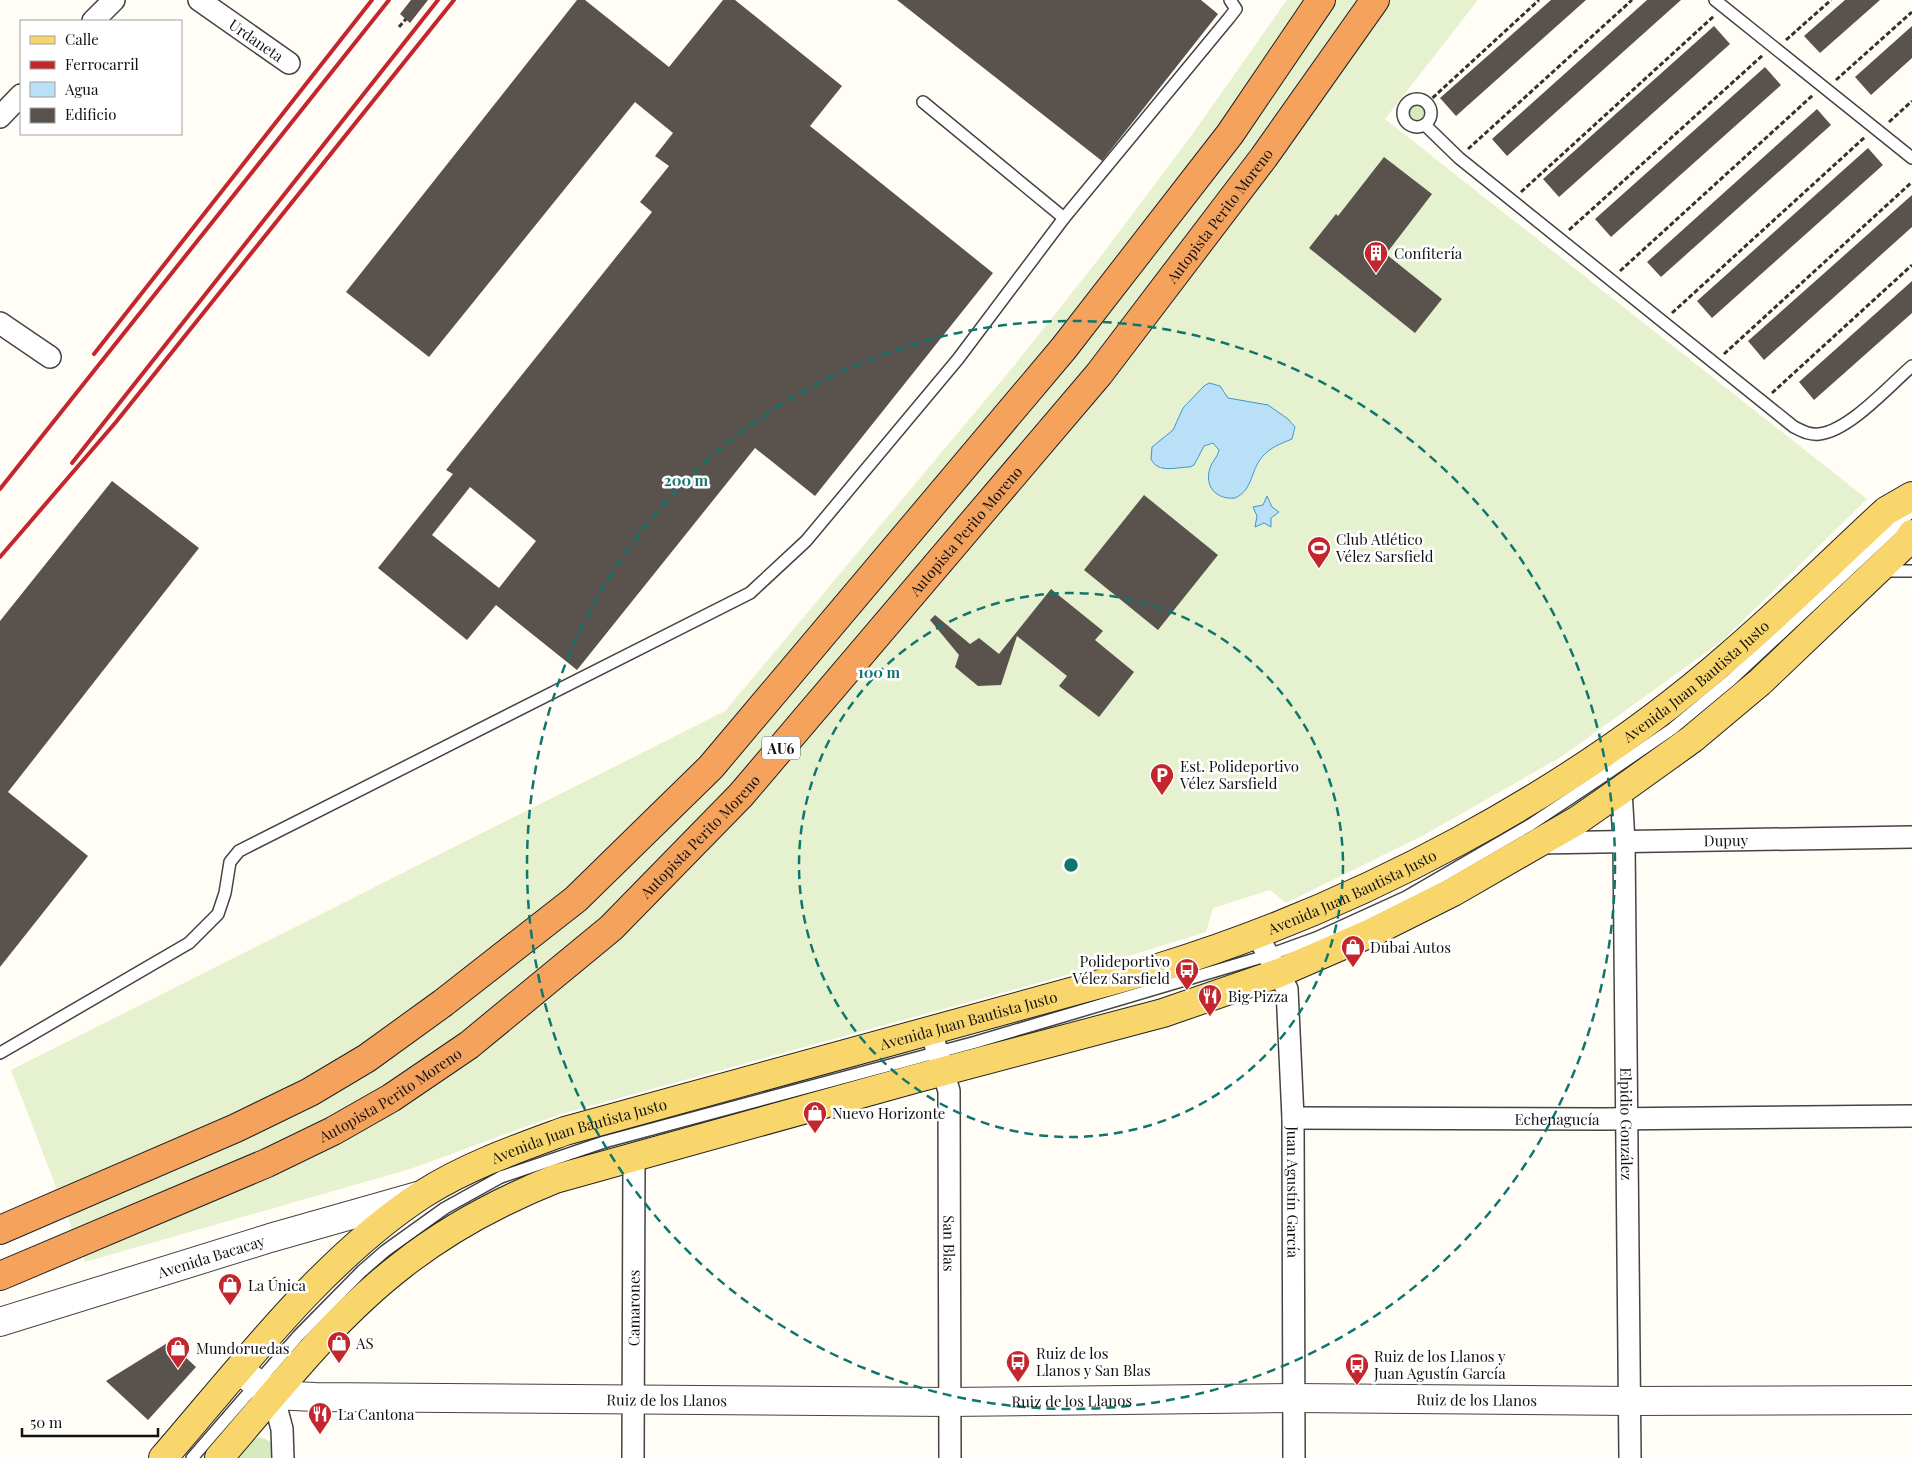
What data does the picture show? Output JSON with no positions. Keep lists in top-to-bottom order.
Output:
{
  "streets": {
    "highway": ["Autopista Perito Moreno", "AU6"],
    "main road": ["Avenida Juan Bautista Justo"],
    "street": [
      "Urdaneta",
      "Dupuy",
      "Echenagucía",
      "Elpidio González",
      "Juan Agustín García",
      "San Blas",
      "Avenida Bacacay",
      "Camarones",
      "Ruiz de los Llanos"
    ]
  },
  "crossings": [
    ["Avenida Juan Bautista Justo", "Dupuy"],
    ["Avenida Juan Bautista Justo", "Elpidio González"],
    ["Avenida Juan Bautista Justo", "Juan Agustín García"],
    ["Avenida Juan Bautista Justo", "San Blas"],
    ["Avenida Juan Bautista Justo", "Avenida Bacacay"],
    ["Avenida Juan Bautista Justo", "Camarones"],
    ["Avenida Juan Bautista Justo", "Ruiz de los Llanos"],
    ["Dupuy", "Elpidio González"],
    ["Echenagucía", "Elpidio González"],
    ["Echenagucía", "Juan Agustín García"],
    ["Elpidio González", "Ruiz de los Llanos"],
    ["Juan Agustín García", "Ruiz de los Llanos"],
    ["San Blas", "Ruiz de los Llanos"],
    ["Camarones", "Ruiz de los Llanos"]
  ],
  "places": {
    "building": ["Confitería"],
    "sports": ["Club Atlético Vélez Sarsfield"],
    "parking": ["Est. Polideportivo Vélez Sarsfield"],
    "shop": [
      "Dubai Autos",
      "Nuevo Horizonte",
      "La Única",
      "AS",
      "Mundoruedas"
    ],
    "bus stop": ["Polideportivo Vélez Sarsfield", "Ruiz de los Llanos y San Blas", "Ruiz de los Llanos y Juan Agustín García"],
    "restaurant": ["Big Pizza", "La Cantona"]
  },
  "legend": [
    "Calle",
    "Ferrocarril",
    "Agua",
    "Edificio"
  ],
  "scale_bar": "50 m",
  "rings": ["200 m", "100 m"]
}
